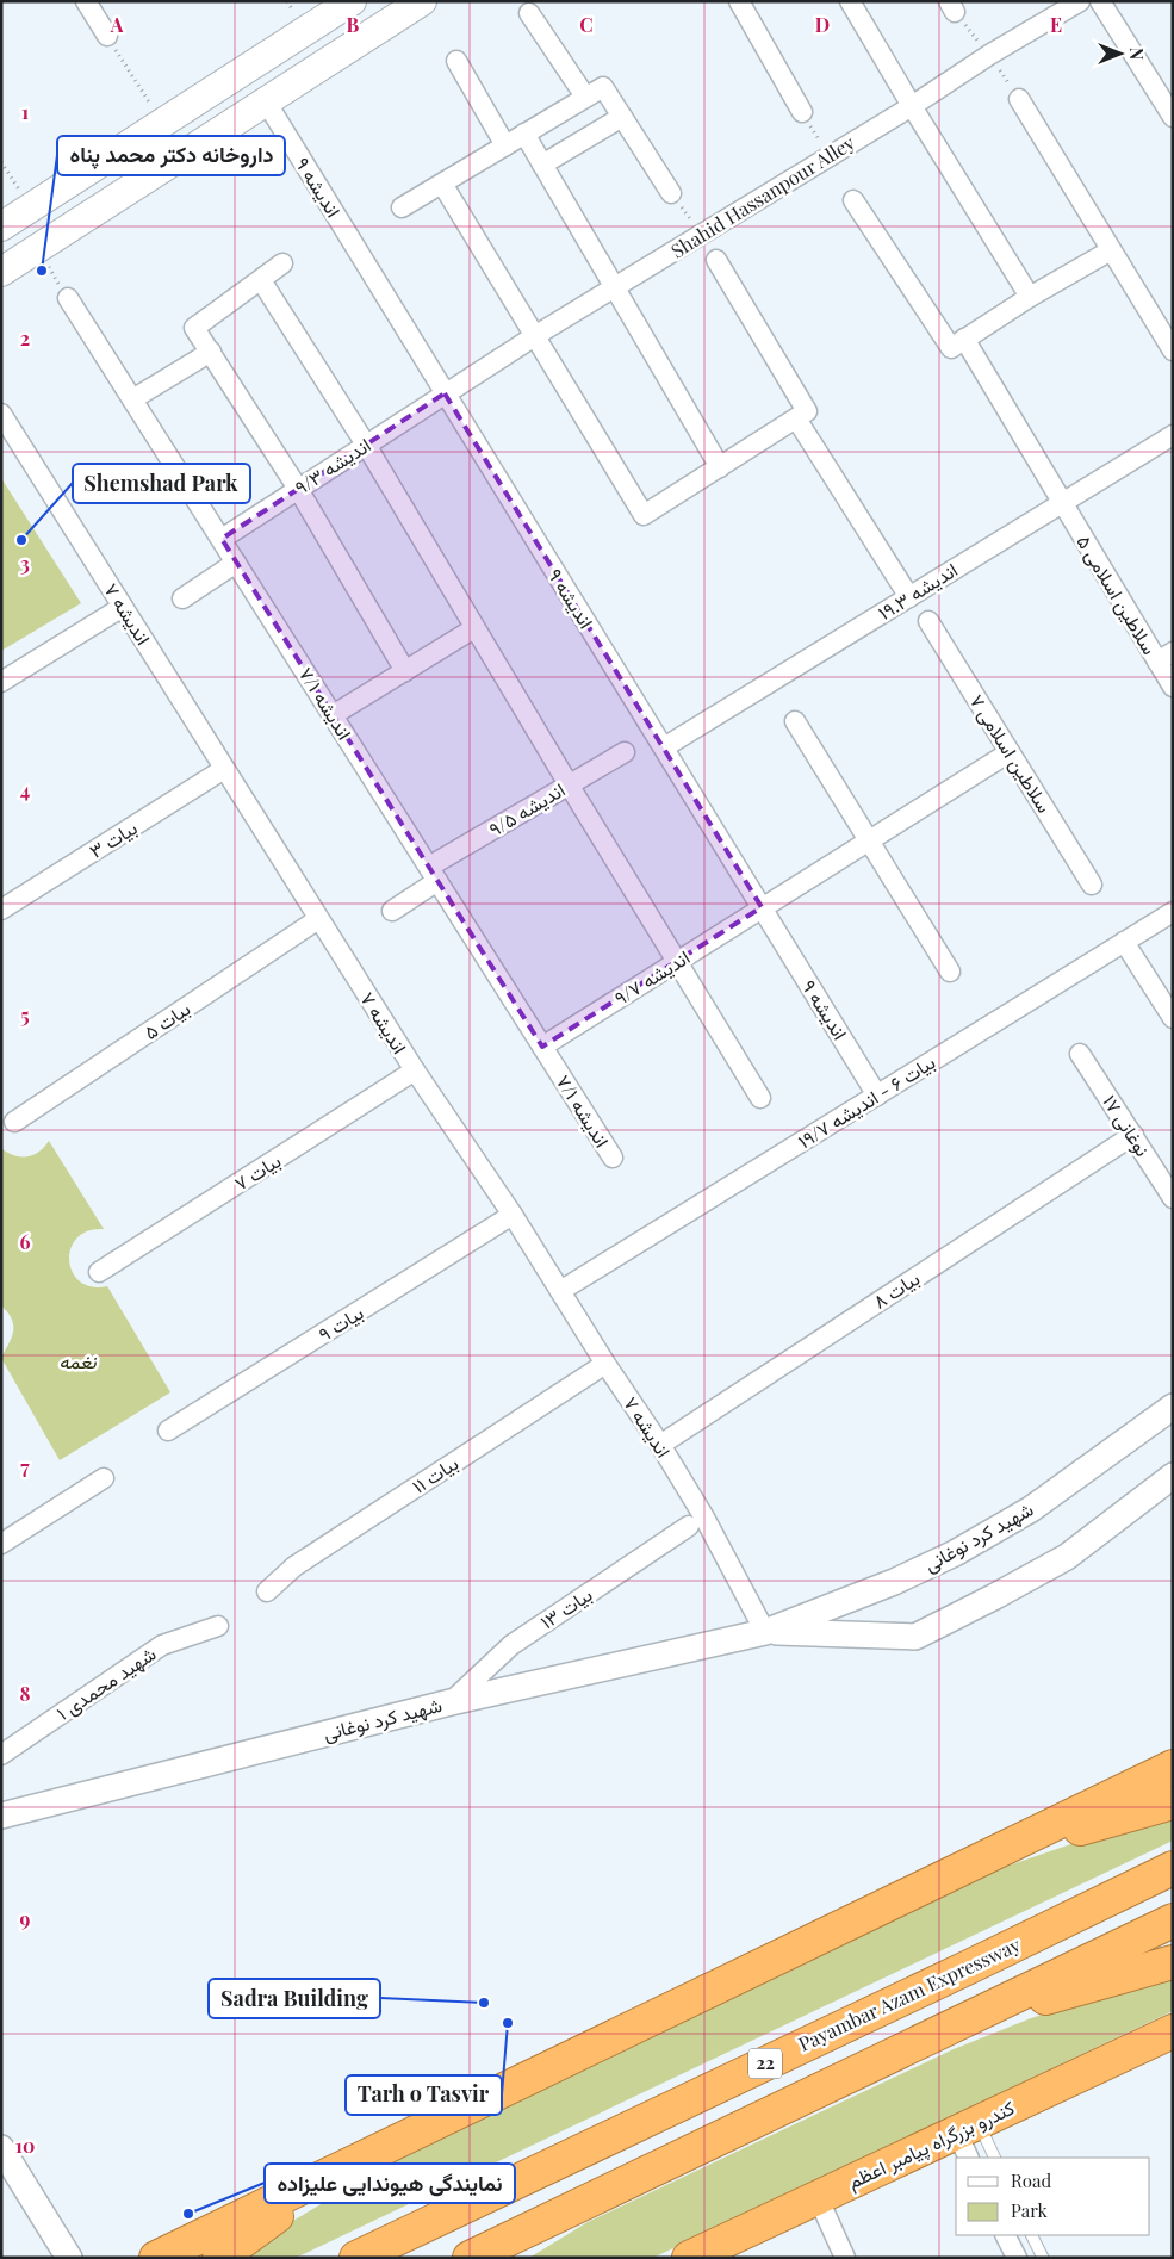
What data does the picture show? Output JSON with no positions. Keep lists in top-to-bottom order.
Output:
{
  "streets": {
    "highway": ["Payambar Azam Expressway", "22", "کندرو بزرگراه پیامبر اعظم"],
    "street": [
      "اندیشه ۹",
      "Shahid Hassanpour Alley",
      "اندیشه ۹/۳",
      "اندیشه ۱۹.۳",
      "سلاطین اسلامی ۵",
      "اندیشه ۷",
      "اندیشه ۷/۱",
      "سلاطین اسلامی ۷",
      "اندیشه ۹/۵",
      "بیات ۳",
      "اندیشه ۹/۷",
      "بیات ۵",
      "بیات ۶ - اندیشه ۱۹/۷",
      "نوغانی ۱۷",
      "بیات ۷",
      "بیات ۸",
      "بیات ۹",
      "بیات ۱۱",
      "شهید کرد نوغانی",
      "بیات ۱۳",
      "شهید محمدی ۱"
    ]
  },
  "crossings": [
    ["اندیشه ۹", "Shahid Hassanpour Alley"],
    ["اندیشه ۹", "اندیشه ۹/۳"],
    ["اندیشه ۹", "اندیشه ۱۹.۳"],
    ["اندیشه ۹", "اندیشه ۹/۷"],
    ["اندیشه ۹", "بیات ۶ - اندیشه ۱۹/۷"],
    ["Shahid Hassanpour Alley", "اندیشه ۹/۳"],
    ["اندیشه ۹/۳", "اندیشه ۷/۱"],
    ["اندیشه ۱۹.۳", "سلاطین اسلامی ۵"],
    ["اندیشه ۷", "بیات ۳"],
    ["اندیشه ۷", "بیات ۵"],
    ["اندیشه ۷", "بیات ۶ - اندیشه ۱۹/۷"],
    ["اندیشه ۷", "بیات ۷"],
    ["اندیشه ۷", "بیات ۸"],
    ["اندیشه ۷", "بیات ۹"],
    ["اندیشه ۷", "بیات ۱۱"],
    ["اندیشه ۷", "شهید کرد نوغانی"],
    ["اندیشه ۷/۱", "اندیشه ۹/۵"],
    ["اندیشه ۷/۱", "اندیشه ۹/۷"],
    ["سلاطین اسلامی ۷", "اندیشه ۹/۷"],
    ["نوغانی ۱۷", "بیات ۸"],
    ["شهید کرد نوغانی", "بیات ۱۳"]
  ],
  "parks": ["نغمه"],
  "places": [
    "داروخانه دکتر محمد پناه",
    "Shemshad Park",
    "Sadra Building",
    "Tarh o Tasvir",
    "نمایندگی هیوندایی علیزاده"
  ],
  "legend": ["Road", "Park"],
  "north": "right",
  "grid": {
    "columns": [
      "A",
      "B",
      "C",
      "D",
      "E"
    ],
    "rows": [
      "1",
      "2",
      "3",
      "4",
      "5",
      "6",
      "7",
      "8",
      "9",
      "10"
    ]
  }
}
